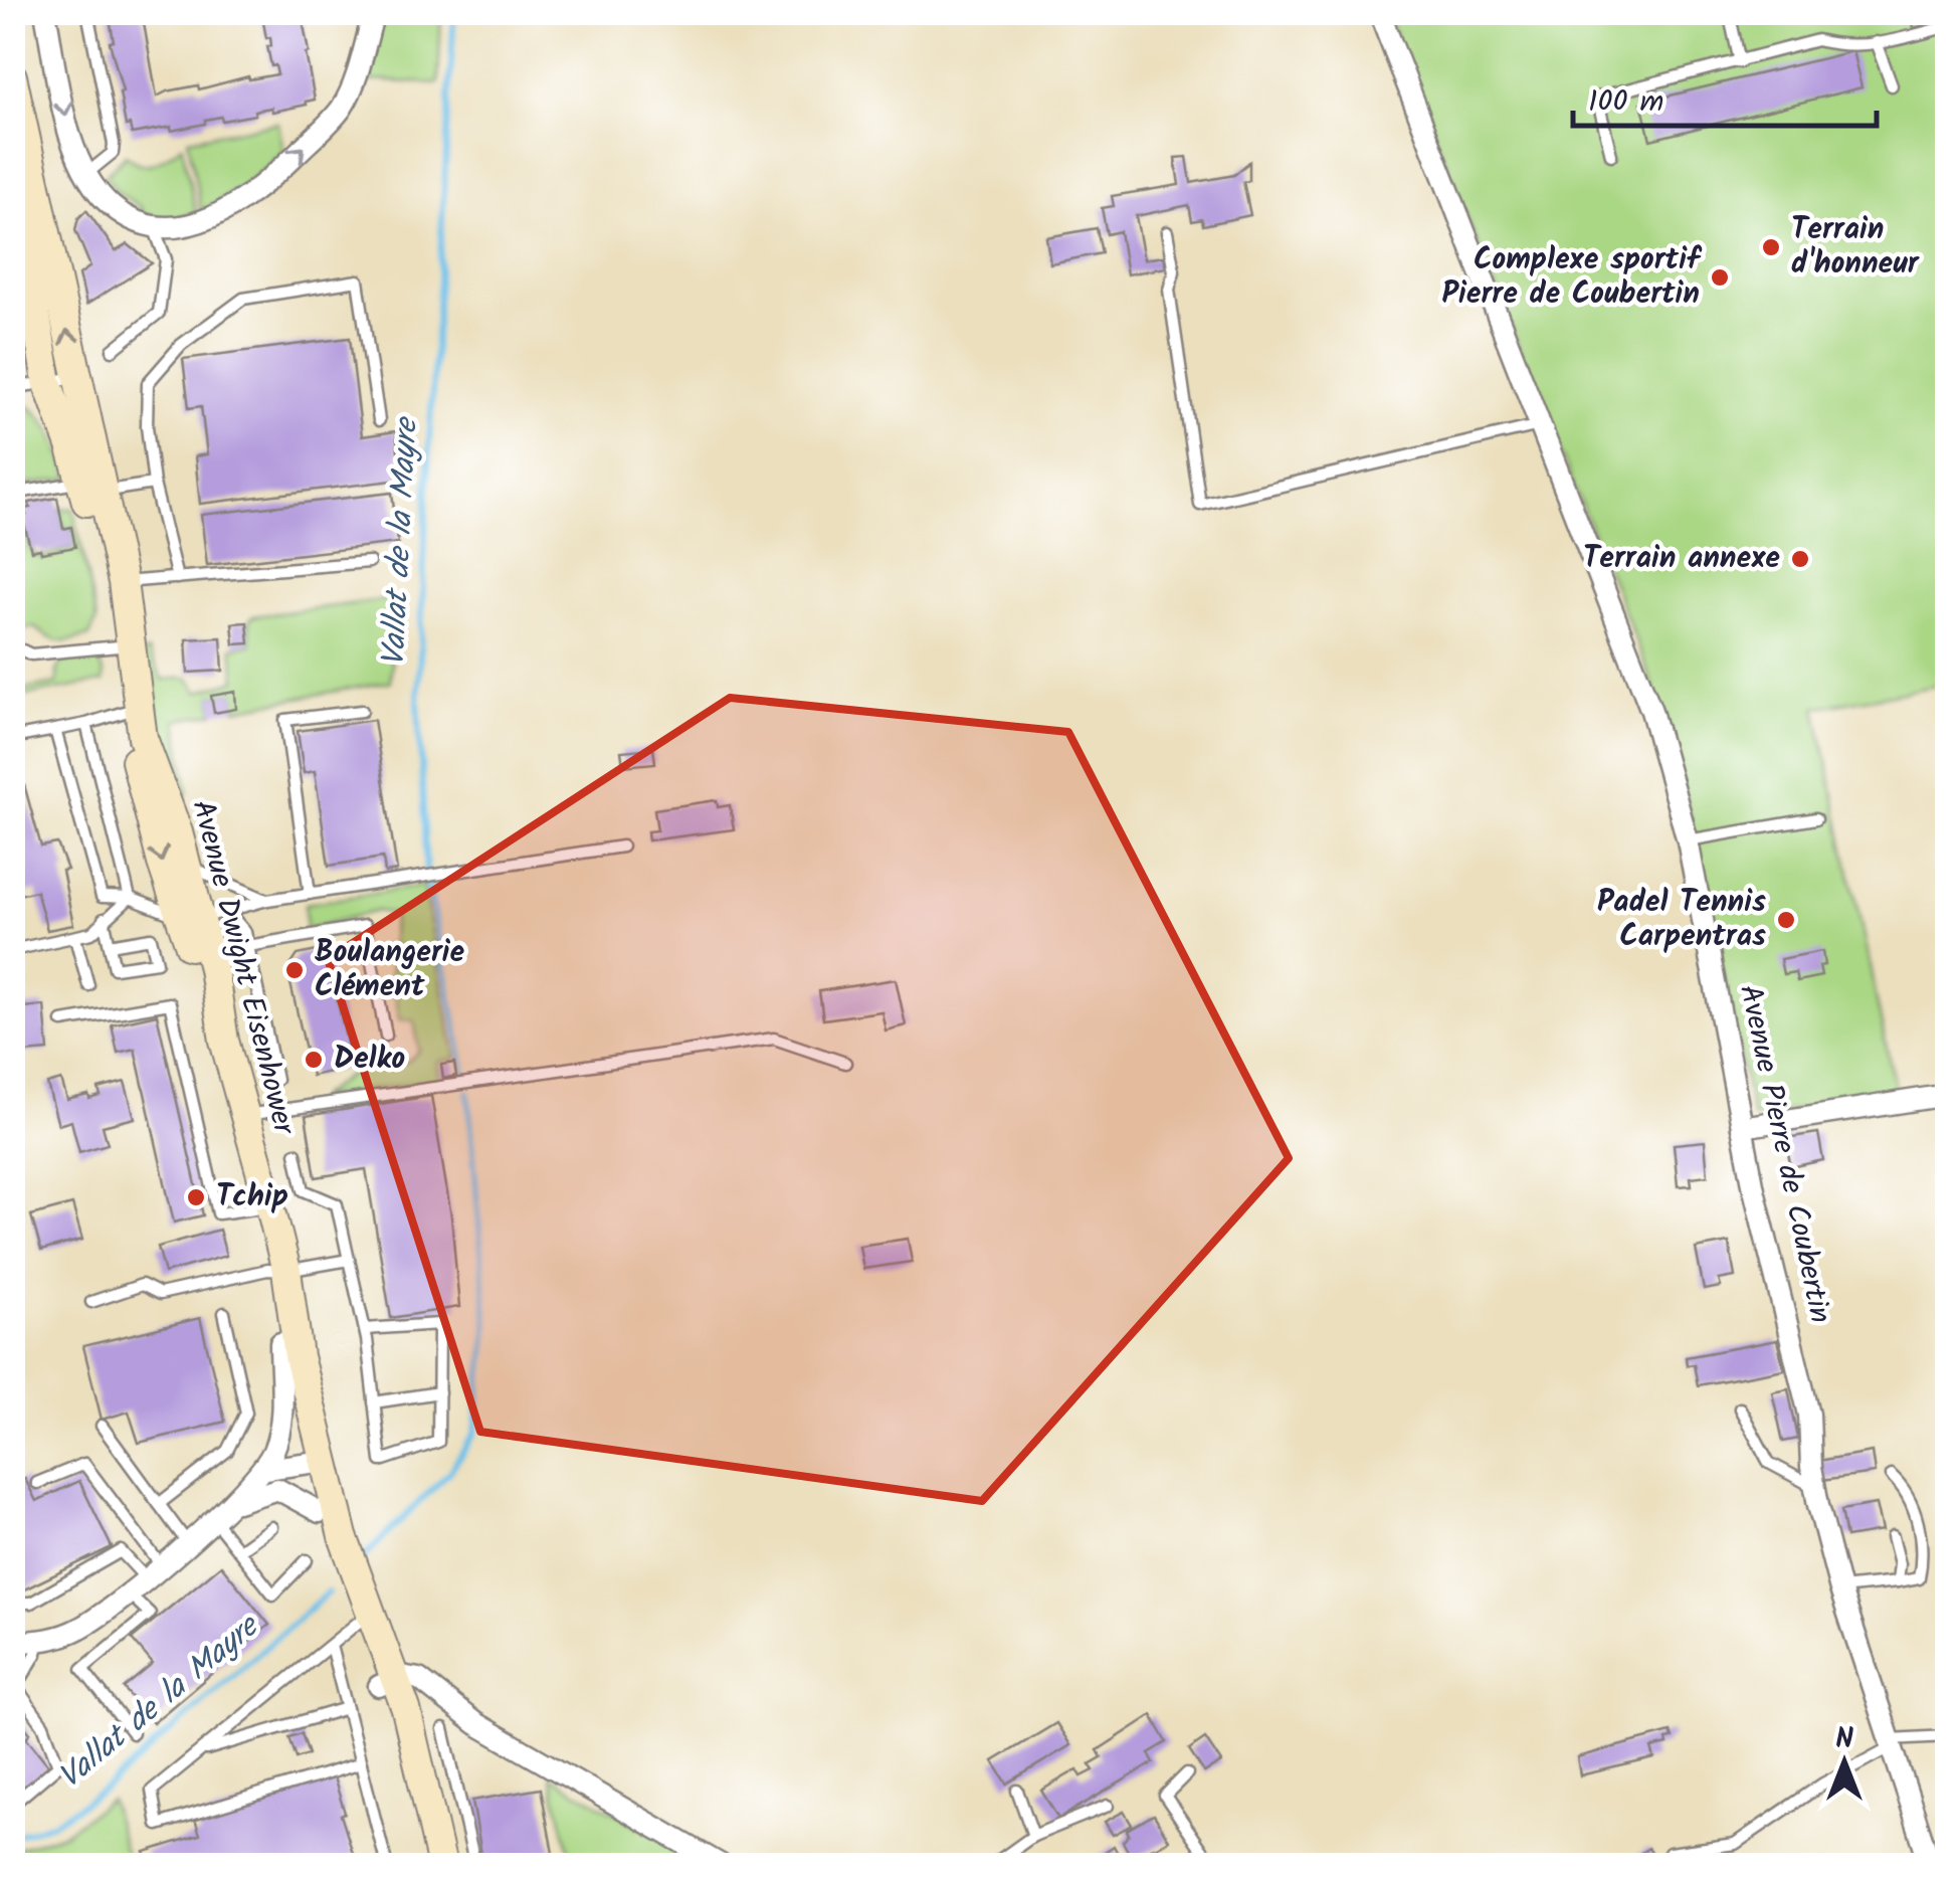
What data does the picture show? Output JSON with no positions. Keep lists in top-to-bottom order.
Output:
{
  "streets": {
    "main road": ["Avenue Dwight Eisenhower"],
    "street": ["Avenue Pierre de Coubertin"]
  },
  "water": ["Vallat de la Mayre"],
  "places": [
    "Terrain d'honneur",
    "Complexe sportif Pierre de Coubertin",
    "Terrain annexe",
    "Padel Tennis Carpentras",
    "Boulangerie Clément",
    "Delko",
    "Tchip"
  ],
  "scale_bar": "100 m",
  "north": "top"
}
